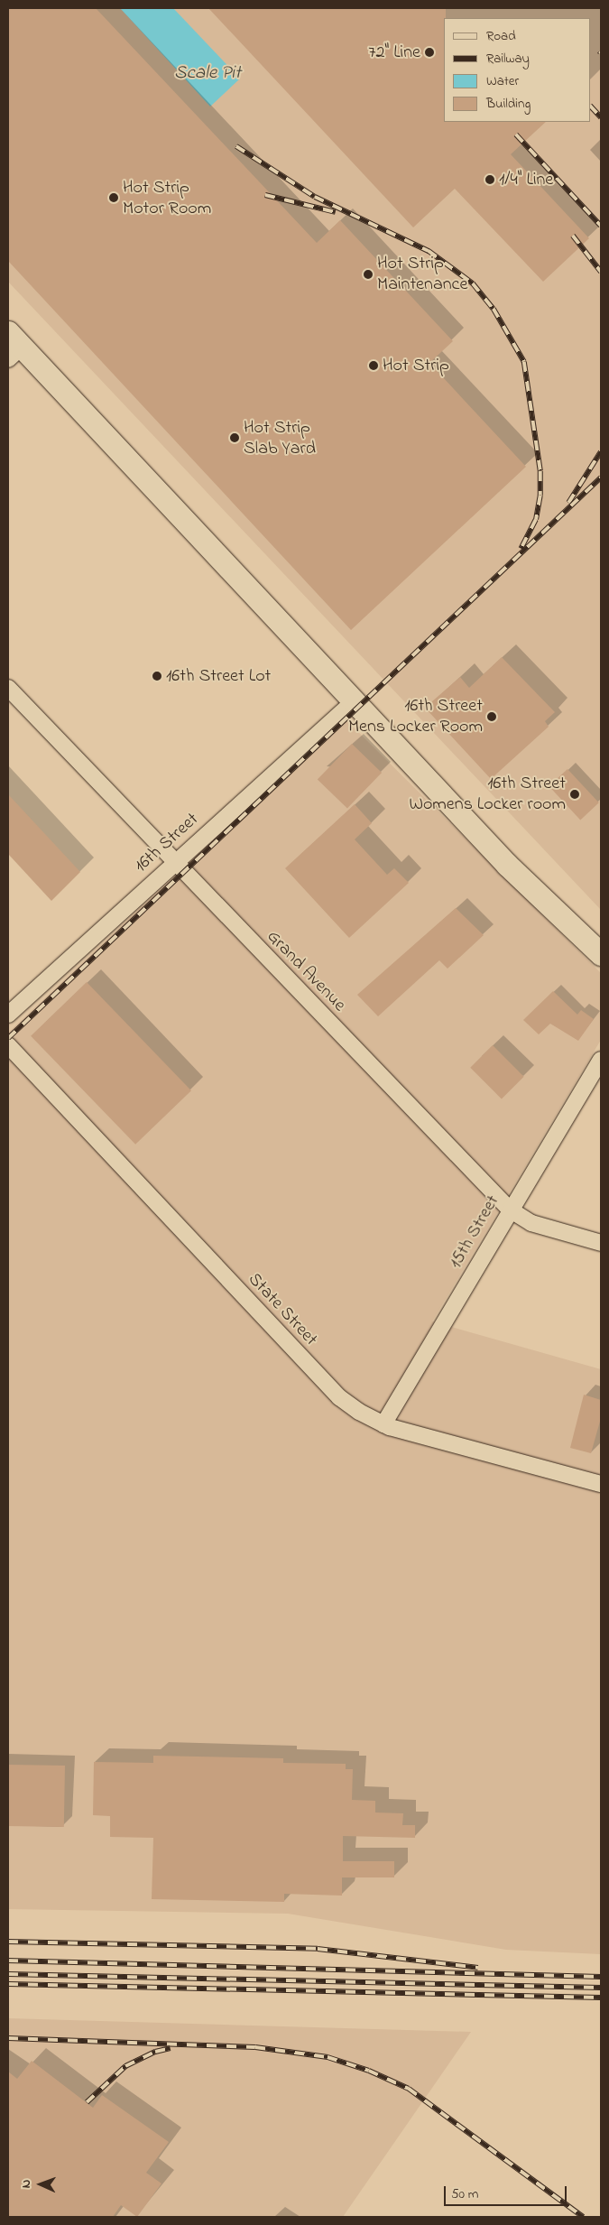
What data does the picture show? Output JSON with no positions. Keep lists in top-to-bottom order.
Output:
{
  "streets": {
    "street": [
      "16th Street",
      "Grand Avenue",
      "15th Street",
      "State Street"
    ]
  },
  "crossings": [
    ["16th Street", "Grand Avenue"],
    ["Grand Avenue", "15th Street"],
    ["15th Street", "State Street"]
  ],
  "water": ["Scale Pit"],
  "places": [
    "72\" Line",
    "1/4\" Line",
    "Hot Strip Motor Room",
    "Hot Strip Maintenance",
    "Hot Strip",
    "Hot Strip Slab Yard",
    "16th Street Lot",
    "16th Street Mens Locker Room",
    "16th Street Womens Locker room"
  ],
  "legend": [
    "Road",
    "Railway",
    "Water",
    "Building"
  ],
  "scale_bar": "50 m",
  "north": "left"
}
